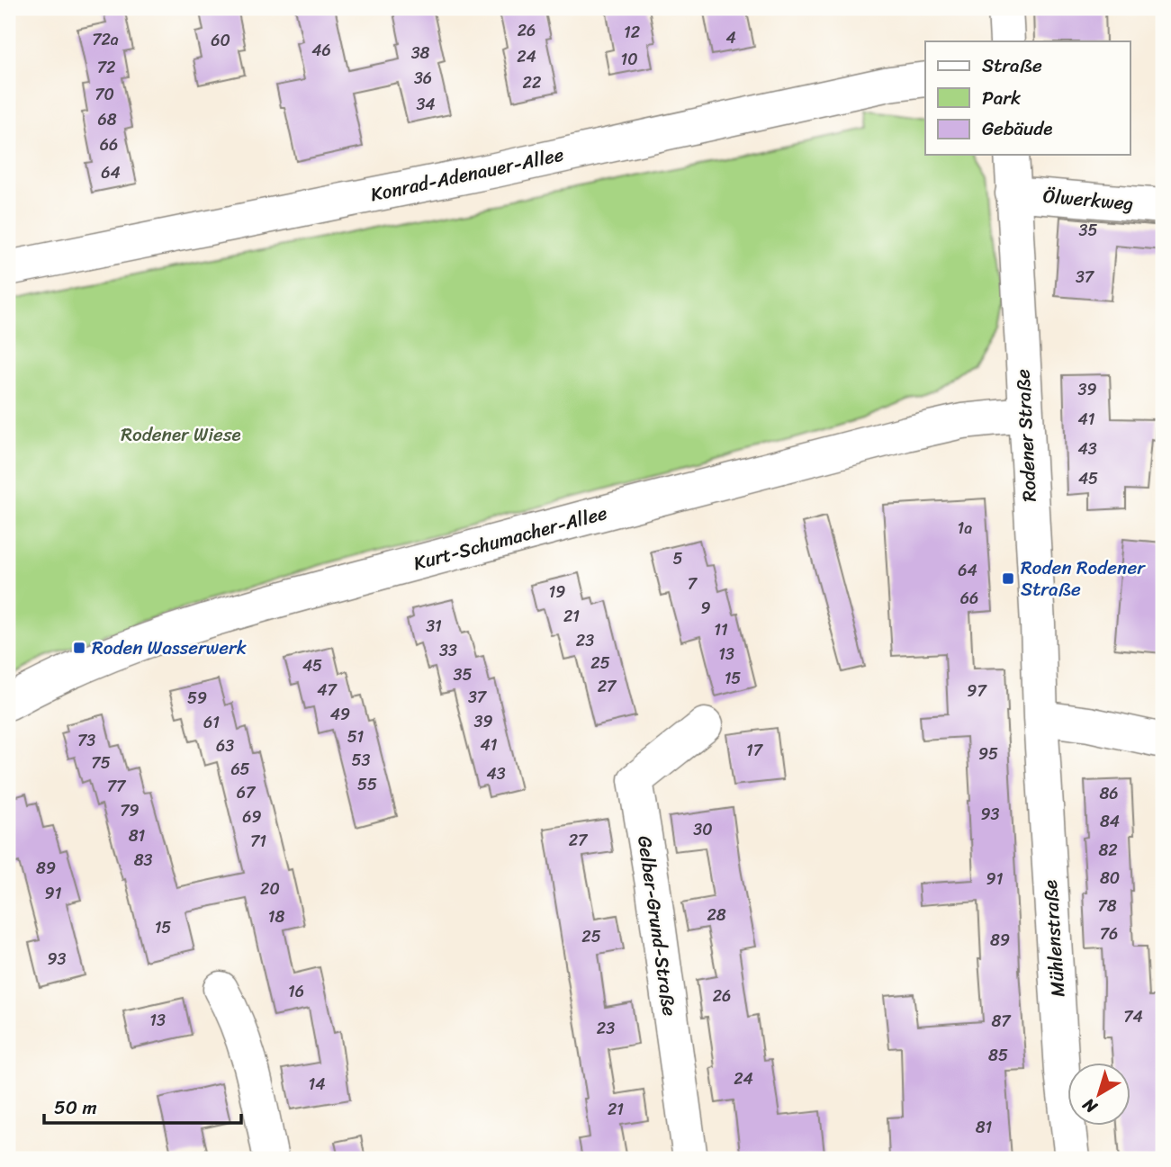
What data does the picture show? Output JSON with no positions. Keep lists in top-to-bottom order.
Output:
{
  "streets": {
    "street": [
      "Konrad-Adenauer-Allee",
      "Ölwerkweg",
      "Rodener Straße",
      "Kurt-Schumacher-Allee",
      "Gelber-Grund-Straße",
      "Mühlenstraße"
    ]
  },
  "crossings": [
    ["Ölwerkweg", "Rodener Straße"],
    ["Rodener Straße", "Kurt-Schumacher-Allee"],
    ["Rodener Straße", "Mühlenstraße"]
  ],
  "parks": ["Rodener Wiese"],
  "places": {
    "transit": ["Roden Rodener Straße", "Roden Wasserwerk"]
  },
  "house_numbers": [
    "26",
    "12",
    "4",
    "72a",
    "60",
    "46",
    "38",
    "24",
    "10",
    "72",
    "36",
    "22",
    "70",
    "34",
    "68",
    "66",
    "64",
    "35",
    "37",
    "39",
    "41",
    "43",
    "45",
    "1a",
    "5",
    "64",
    "7",
    "19",
    "66",
    "9",
    "21",
    "31",
    "11",
    "23",
    "33",
    "13",
    "25",
    "45",
    "35",
    "15",
    "27",
    "47",
    "97",
    "37",
    "59",
    "49",
    "39",
    "61",
    "51",
    "73",
    "41",
    "63",
    "17",
    "95",
    "53",
    "75",
    "65",
    "43",
    "55",
    "77",
    "67",
    "86",
    "79",
    "93",
    "69",
    "84",
    "30",
    "81",
    "27",
    "71",
    "82",
    "83",
    "89",
    "80",
    "91",
    "20",
    "91",
    "78",
    "28",
    "18",
    "15",
    "76",
    "25",
    "89",
    "93",
    "16",
    "26",
    "74",
    "13",
    "87",
    "23",
    "85",
    "24",
    "14",
    "21",
    "81"
  ],
  "legend": ["Straße", "Park", "Gebäude"],
  "scale_bar": "50 m",
  "north": "bottom left"
}
